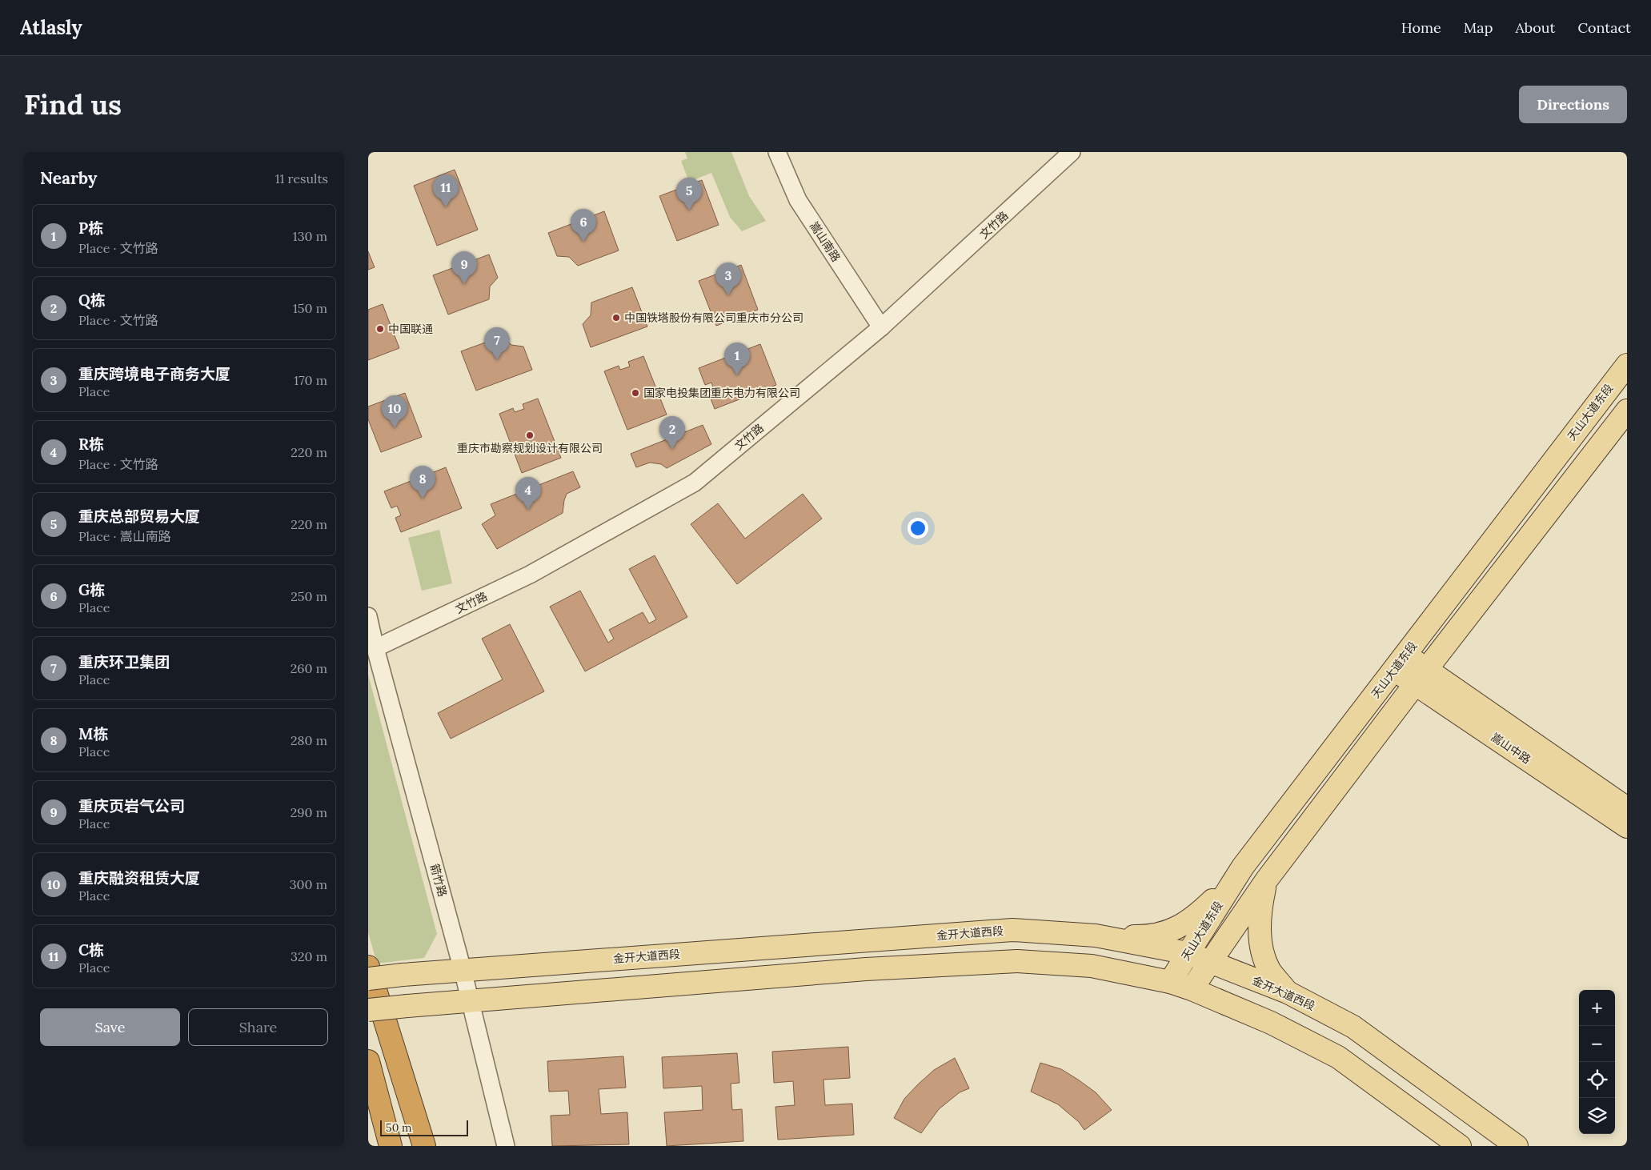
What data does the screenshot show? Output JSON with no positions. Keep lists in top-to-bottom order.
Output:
{
  "streets": {
    "main road": ["天山大道东段", "嵩山中路", "金开大道西段"],
    "street": ["文竹路", "嵩山南路", "箭竹路"]
  },
  "crossings": [
    ["文竹路", "嵩山南路"],
    ["文竹路", "箭竹路"],
    ["天山大道东段", "嵩山中路"],
    ["天山大道东段", "金开大道西段"],
    ["箭竹路", "金开大道西段"]
  ],
  "places": [
    "中国铁塔股份有限公司重庆市分公司",
    "中国联通",
    "国家电投集团重庆电力有限公司",
    "重庆市勘察规划设计有限公司"
  ],
  "scale_bar": "50 m",
  "page": {
    "header": "Atlasly",
    "nav": [
      "Home",
      "Map",
      "About",
      "Contact"
    ],
    "buttons": [
      "Directions",
      ["Save", "Share"]
    ],
    "title": "Find us",
    "heading": ["Nearby", "11 results"],
    "pins": [
      "11",
      "5",
      "6",
      "9",
      "3",
      "7",
      "1",
      "10",
      "2",
      "8",
      "4"
    ],
    "list": [
      {
        "mark": "1",
        "name": "P栋",
        "note": "Place · 文竹路",
        "value": "130 m"
      },
      {
        "mark": "2",
        "name": "Q栋",
        "note": "Place · 文竹路",
        "value": "150 m"
      },
      {
        "mark": "3",
        "name": "重庆跨境电子商务大厦",
        "note": "Place",
        "value": "170 m"
      },
      {
        "mark": "4",
        "name": "R栋",
        "note": "Place · 文竹路",
        "value": "220 m"
      },
      {
        "mark": "5",
        "name": "重庆总部贸易大厦",
        "note": "Place · 嵩山南路",
        "value": "220 m"
      },
      {
        "mark": "6",
        "name": "G栋",
        "note": "Place",
        "value": "250 m"
      },
      {
        "mark": "7",
        "name": "重庆环卫集团",
        "note": "Place",
        "value": "260 m"
      },
      {
        "mark": "8",
        "name": "M栋",
        "note": "Place",
        "value": "280 m"
      },
      {
        "mark": "9",
        "name": "重庆页岩气公司",
        "note": "Place",
        "value": "290 m"
      },
      {
        "mark": "10",
        "name": "重庆融资租赁大厦",
        "note": "Place",
        "value": "300 m"
      },
      {
        "mark": "11",
        "name": "C栋",
        "note": "Place",
        "value": "320 m"
      }
    ],
    "map_buttons": ["+", "−"],
    "scale": "50 m"
  }
}
